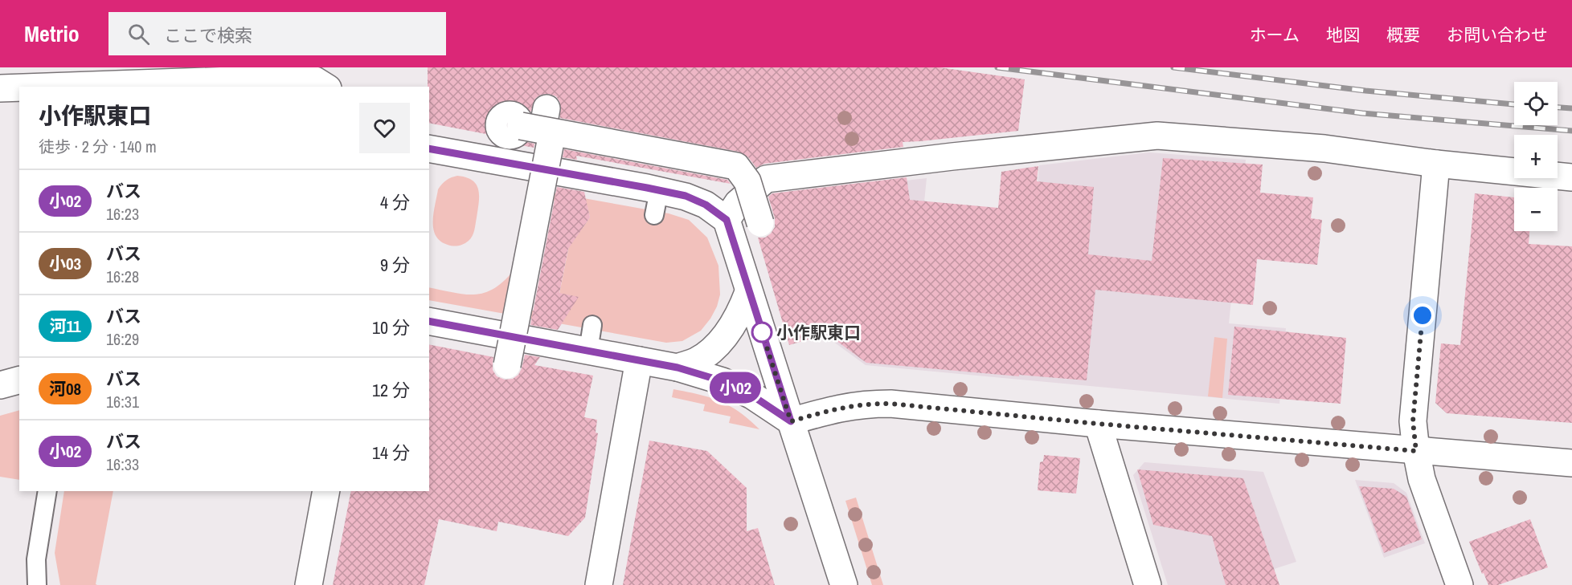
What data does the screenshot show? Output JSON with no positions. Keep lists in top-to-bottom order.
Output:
{
  "places": ["小作駅東口"],
  "lines": ["bus line 小02"],
  "page": {
    "header": "Metrio",
    "search": "ここで検索",
    "nav": [
      "ホーム",
      "地図",
      "概要",
      "お問い合わせ"
    ],
    "on_map": "小02",
    "map_buttons": ["+", "−"],
    "heading": ["小作駅東口", "徒歩 · 2 分 · 140 m"],
    "list": [
      {
        "mark": "小02",
        "name": "バス",
        "note": "16:23",
        "value": "4 分"
      },
      {
        "mark": "小03",
        "name": "バス",
        "note": "16:28",
        "value": "9 分"
      },
      {
        "mark": "河11",
        "name": "バス",
        "note": "16:29",
        "value": "10 分"
      },
      {
        "mark": "河08",
        "name": "バス",
        "note": "16:31",
        "value": "12 分"
      },
      {
        "mark": "小02",
        "name": "バス",
        "note": "16:33",
        "value": "14 分"
      }
    ]
  }
}
